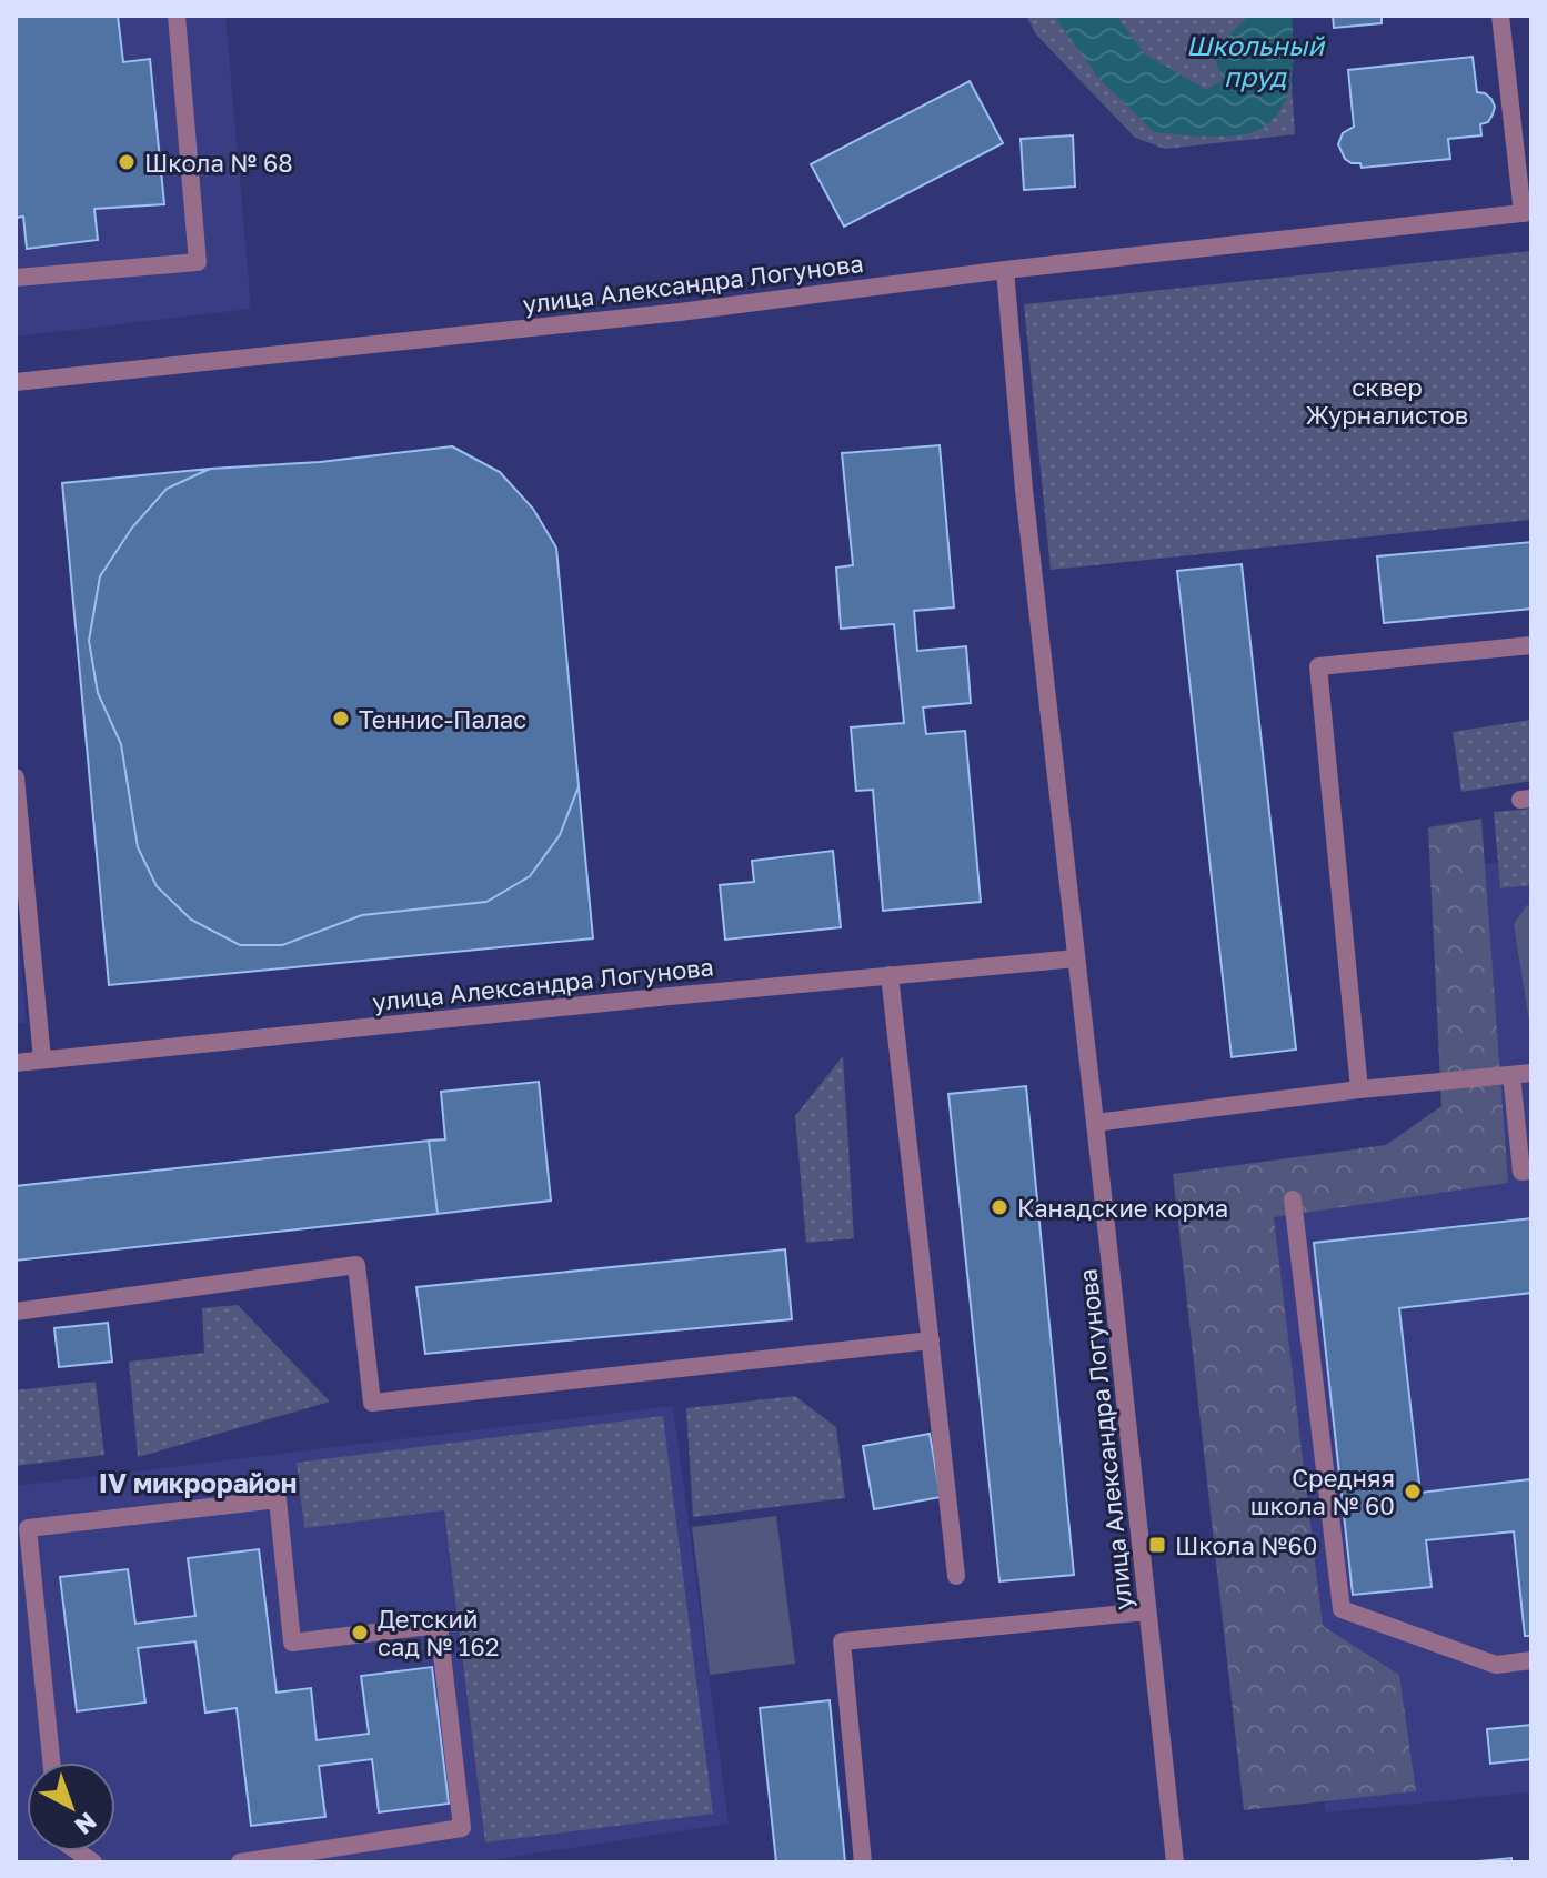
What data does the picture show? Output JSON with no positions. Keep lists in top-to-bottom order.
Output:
{
  "streets": {
    "street": ["улица Александра Логунова"]
  },
  "districts": ["IV микрорайон"],
  "water": ["Школьный пруд"],
  "parks": ["сквер Журналистов"],
  "places": {
    "other": [
      "Школа № 68",
      "Теннис-Палас",
      "Канадские корма",
      "Средняя школа № 60",
      "Детский сад № 162"
    ],
    "transit": ["Школа №60"]
  },
  "north": "bottom right"
}
